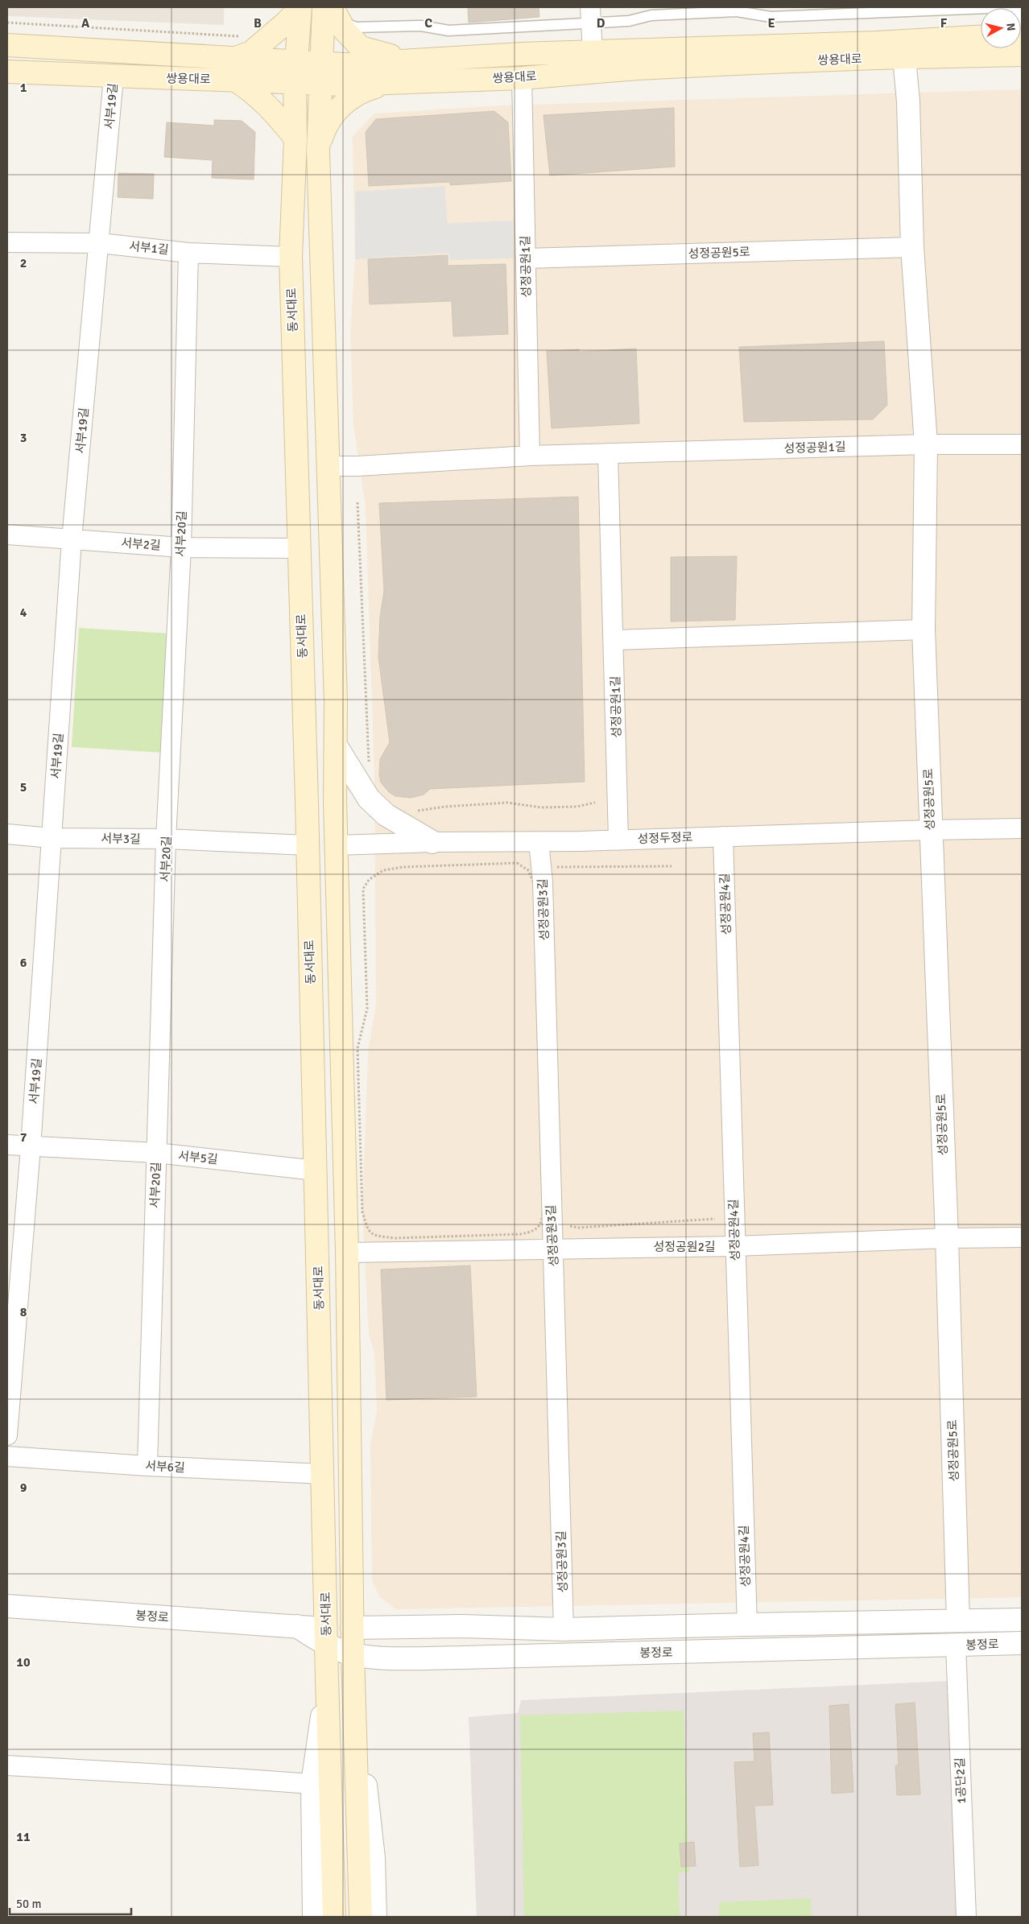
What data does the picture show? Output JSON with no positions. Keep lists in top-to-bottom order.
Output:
{
  "streets": {
    "main road": [
      "쌍용대로",
      "동서대로",
      "성정두정로",
      "봉정로"
    ],
    "street": [
      "서부19길",
      "서부1길",
      "성정공원5로",
      "성정공원1길",
      "서부20길",
      "서부2길",
      "서부3길",
      "성정공원4길",
      "성정공원3길",
      "서부5길",
      "성정공원2길",
      "서부6길",
      "1공단2길"
    ]
  },
  "crossings": [
    ["쌍용대로", "서부19길"],
    ["쌍용대로", "성정공원5로"],
    ["쌍용대로", "성정공원1길"],
    ["쌍용대로", "동서대로"],
    ["서부19길", "서부1길"],
    ["서부19길", "서부2길"],
    ["서부19길", "서부3길"],
    ["서부19길", "서부5길"],
    ["서부1길", "동서대로"],
    ["서부1길", "서부20길"],
    ["성정공원5로", "성정공원1길"],
    ["성정공원5로", "성정두정로"],
    ["성정공원5로", "성정공원2길"],
    ["성정공원5로", "봉정로"],
    ["성정공원1길", "성정두정로"],
    ["동서대로", "서부2길"],
    ["동서대로", "성정두정로"],
    ["동서대로", "서부3길"],
    ["동서대로", "서부5길"],
    ["동서대로", "서부6길"],
    ["동서대로", "봉정로"],
    ["서부20길", "서부2길"],
    ["서부20길", "서부3길"],
    ["서부20길", "서부5길"],
    ["서부20길", "서부6길"],
    ["성정두정로", "서부3길"],
    ["성정두정로", "성정공원4길"],
    ["성정두정로", "성정공원3길"],
    ["성정공원4길", "성정공원2길"],
    ["성정공원4길", "봉정로"],
    ["성정공원3길", "성정공원2길"],
    ["성정공원3길", "봉정로"],
    ["봉정로", "1공단2길"]
  ],
  "scale_bar": "50 m",
  "north": "right",
  "grid": {
    "columns": [
      "A",
      "B",
      "C",
      "D",
      "E",
      "F"
    ],
    "rows": [
      "1",
      "2",
      "3",
      "4",
      "5",
      "6",
      "7",
      "8",
      "9",
      "10",
      "11"
    ]
  }
}
